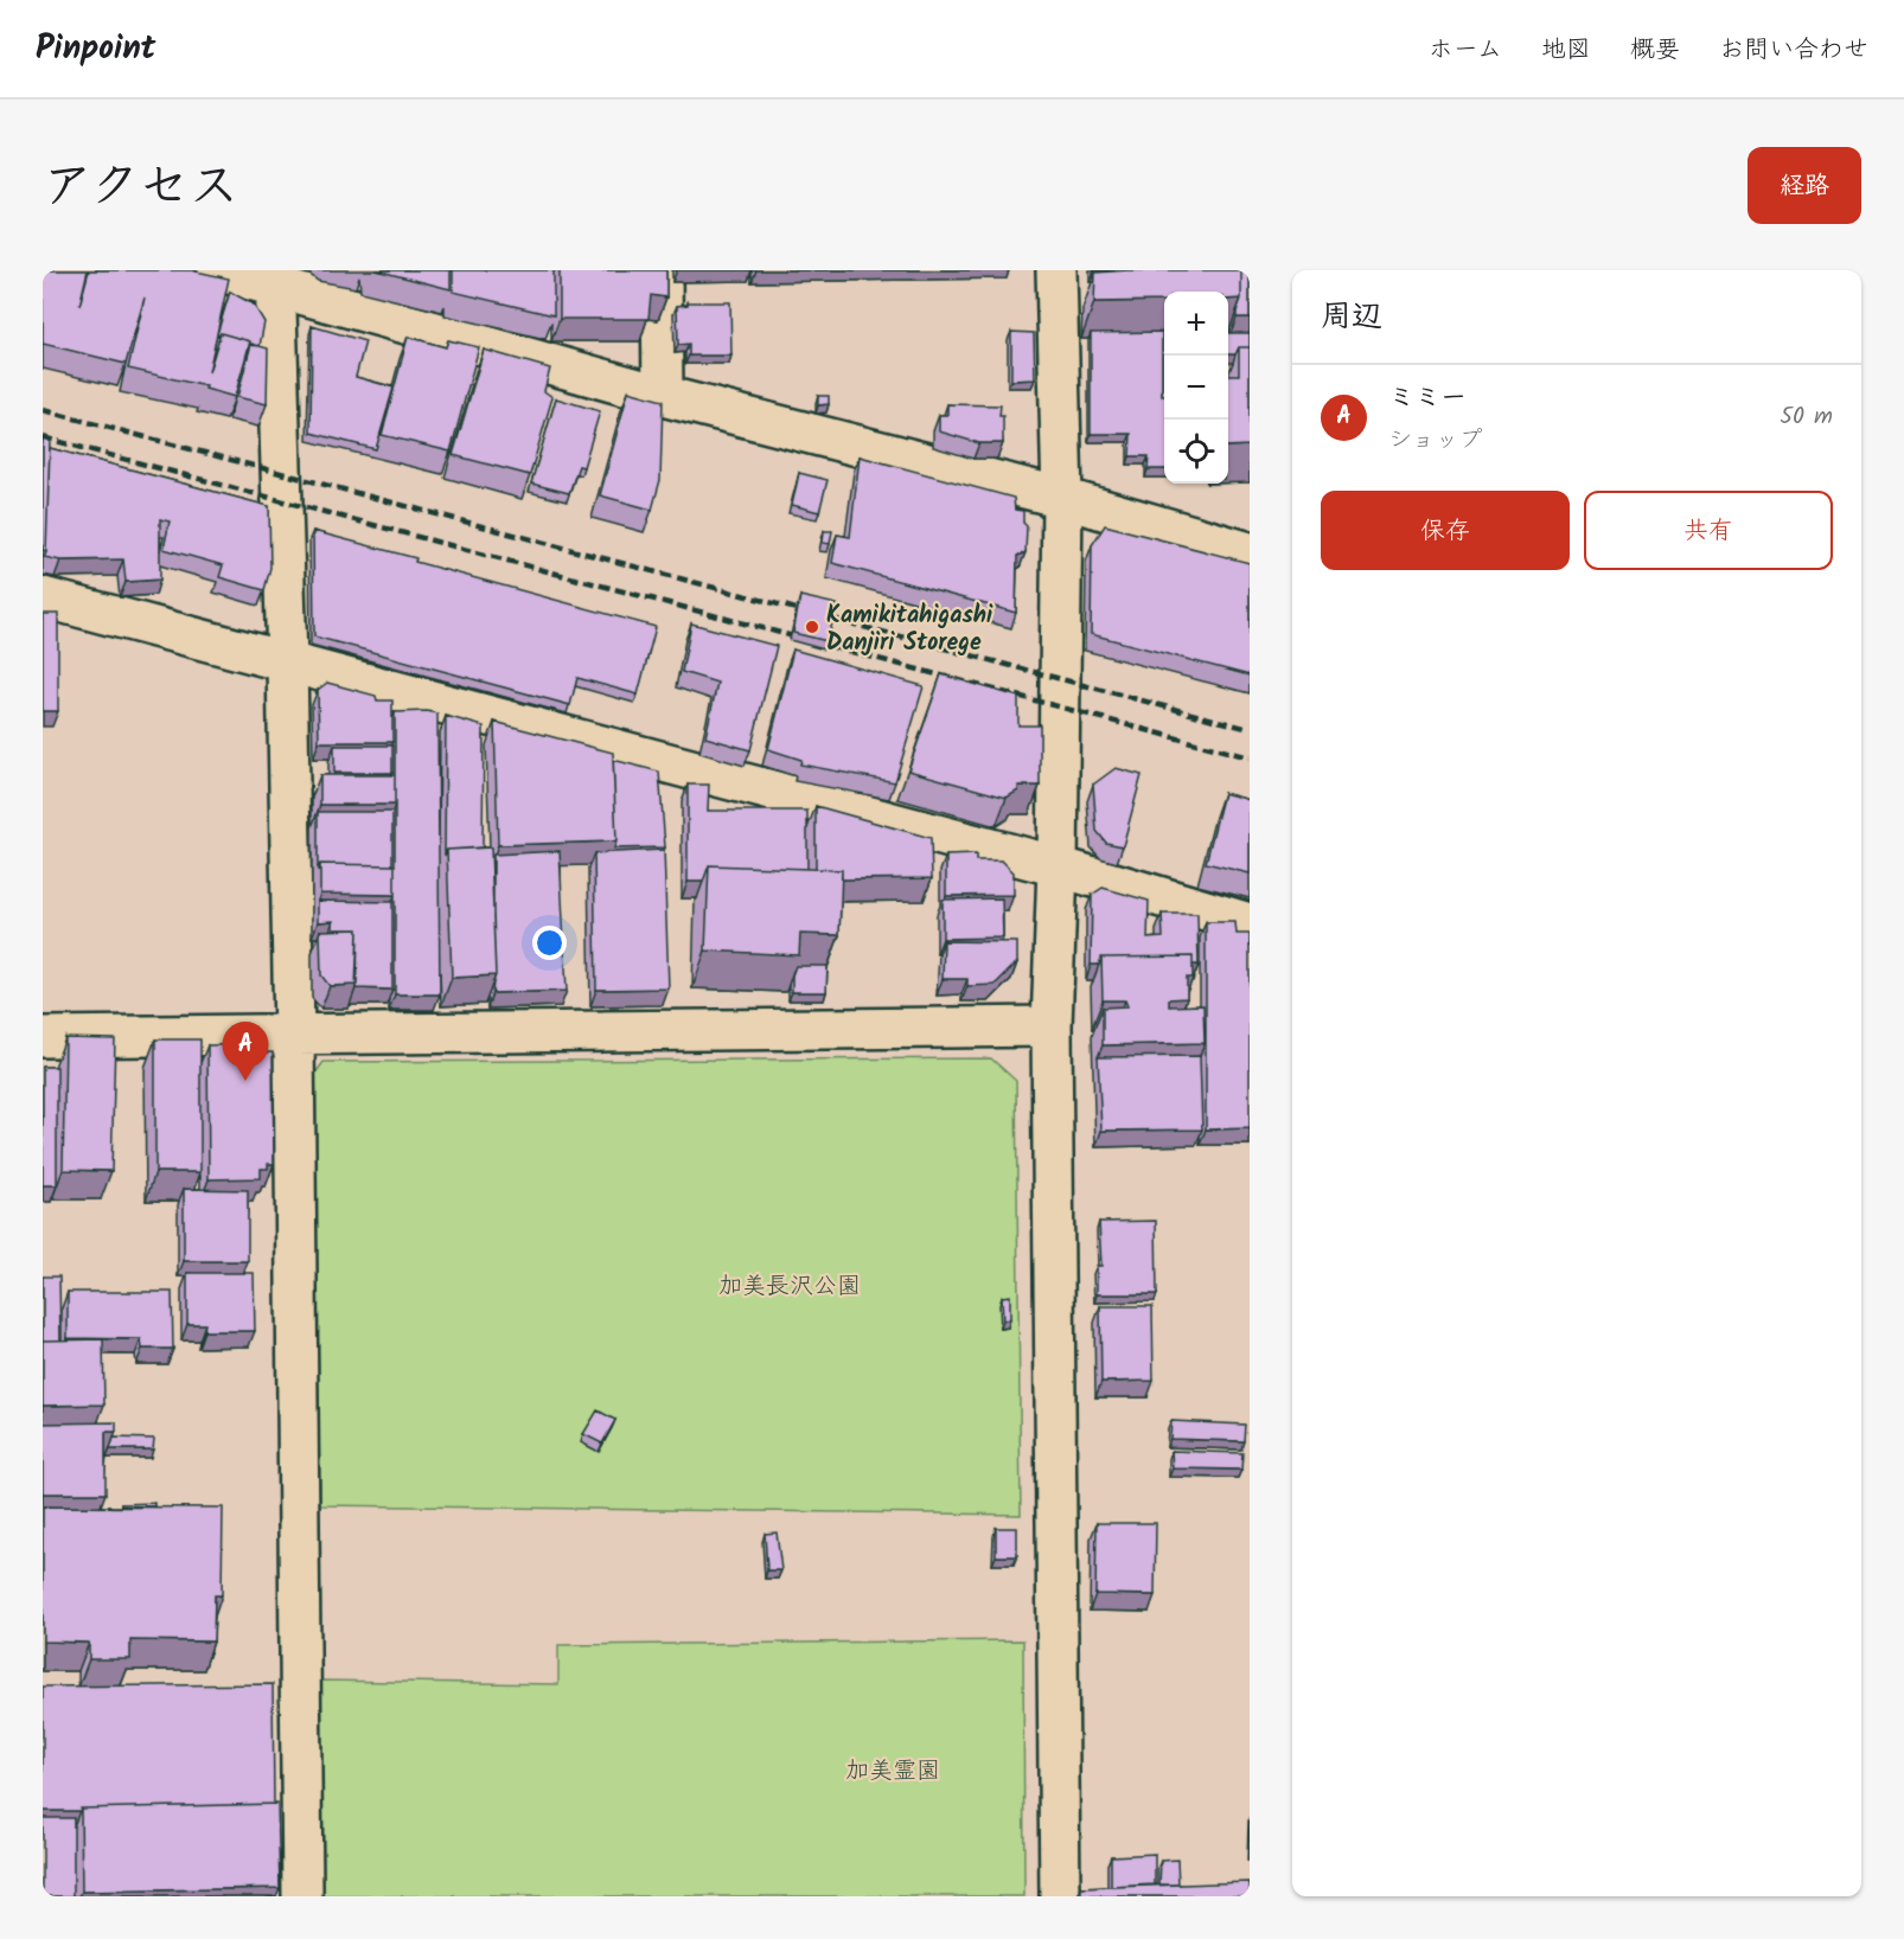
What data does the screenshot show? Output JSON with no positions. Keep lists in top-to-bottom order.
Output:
{
  "parks": ["加美長沢公園", "加美霊園"],
  "places": ["Kamikitahigashi Danjiri Storege"],
  "page": {
    "header": "Pinpoint",
    "nav": [
      "ホーム",
      "地図",
      "概要",
      "お問い合わせ"
    ],
    "title": "アクセス",
    "buttons": [
      "経路",
      ["保存", "共有"]
    ],
    "heading": "周辺",
    "map_buttons": ["+", "−"],
    "list": [
      {
        "mark": "A",
        "name": "ミミー",
        "note": "ショップ",
        "value": "50 m"
      }
    ],
    "pins": "A"
  }
}
